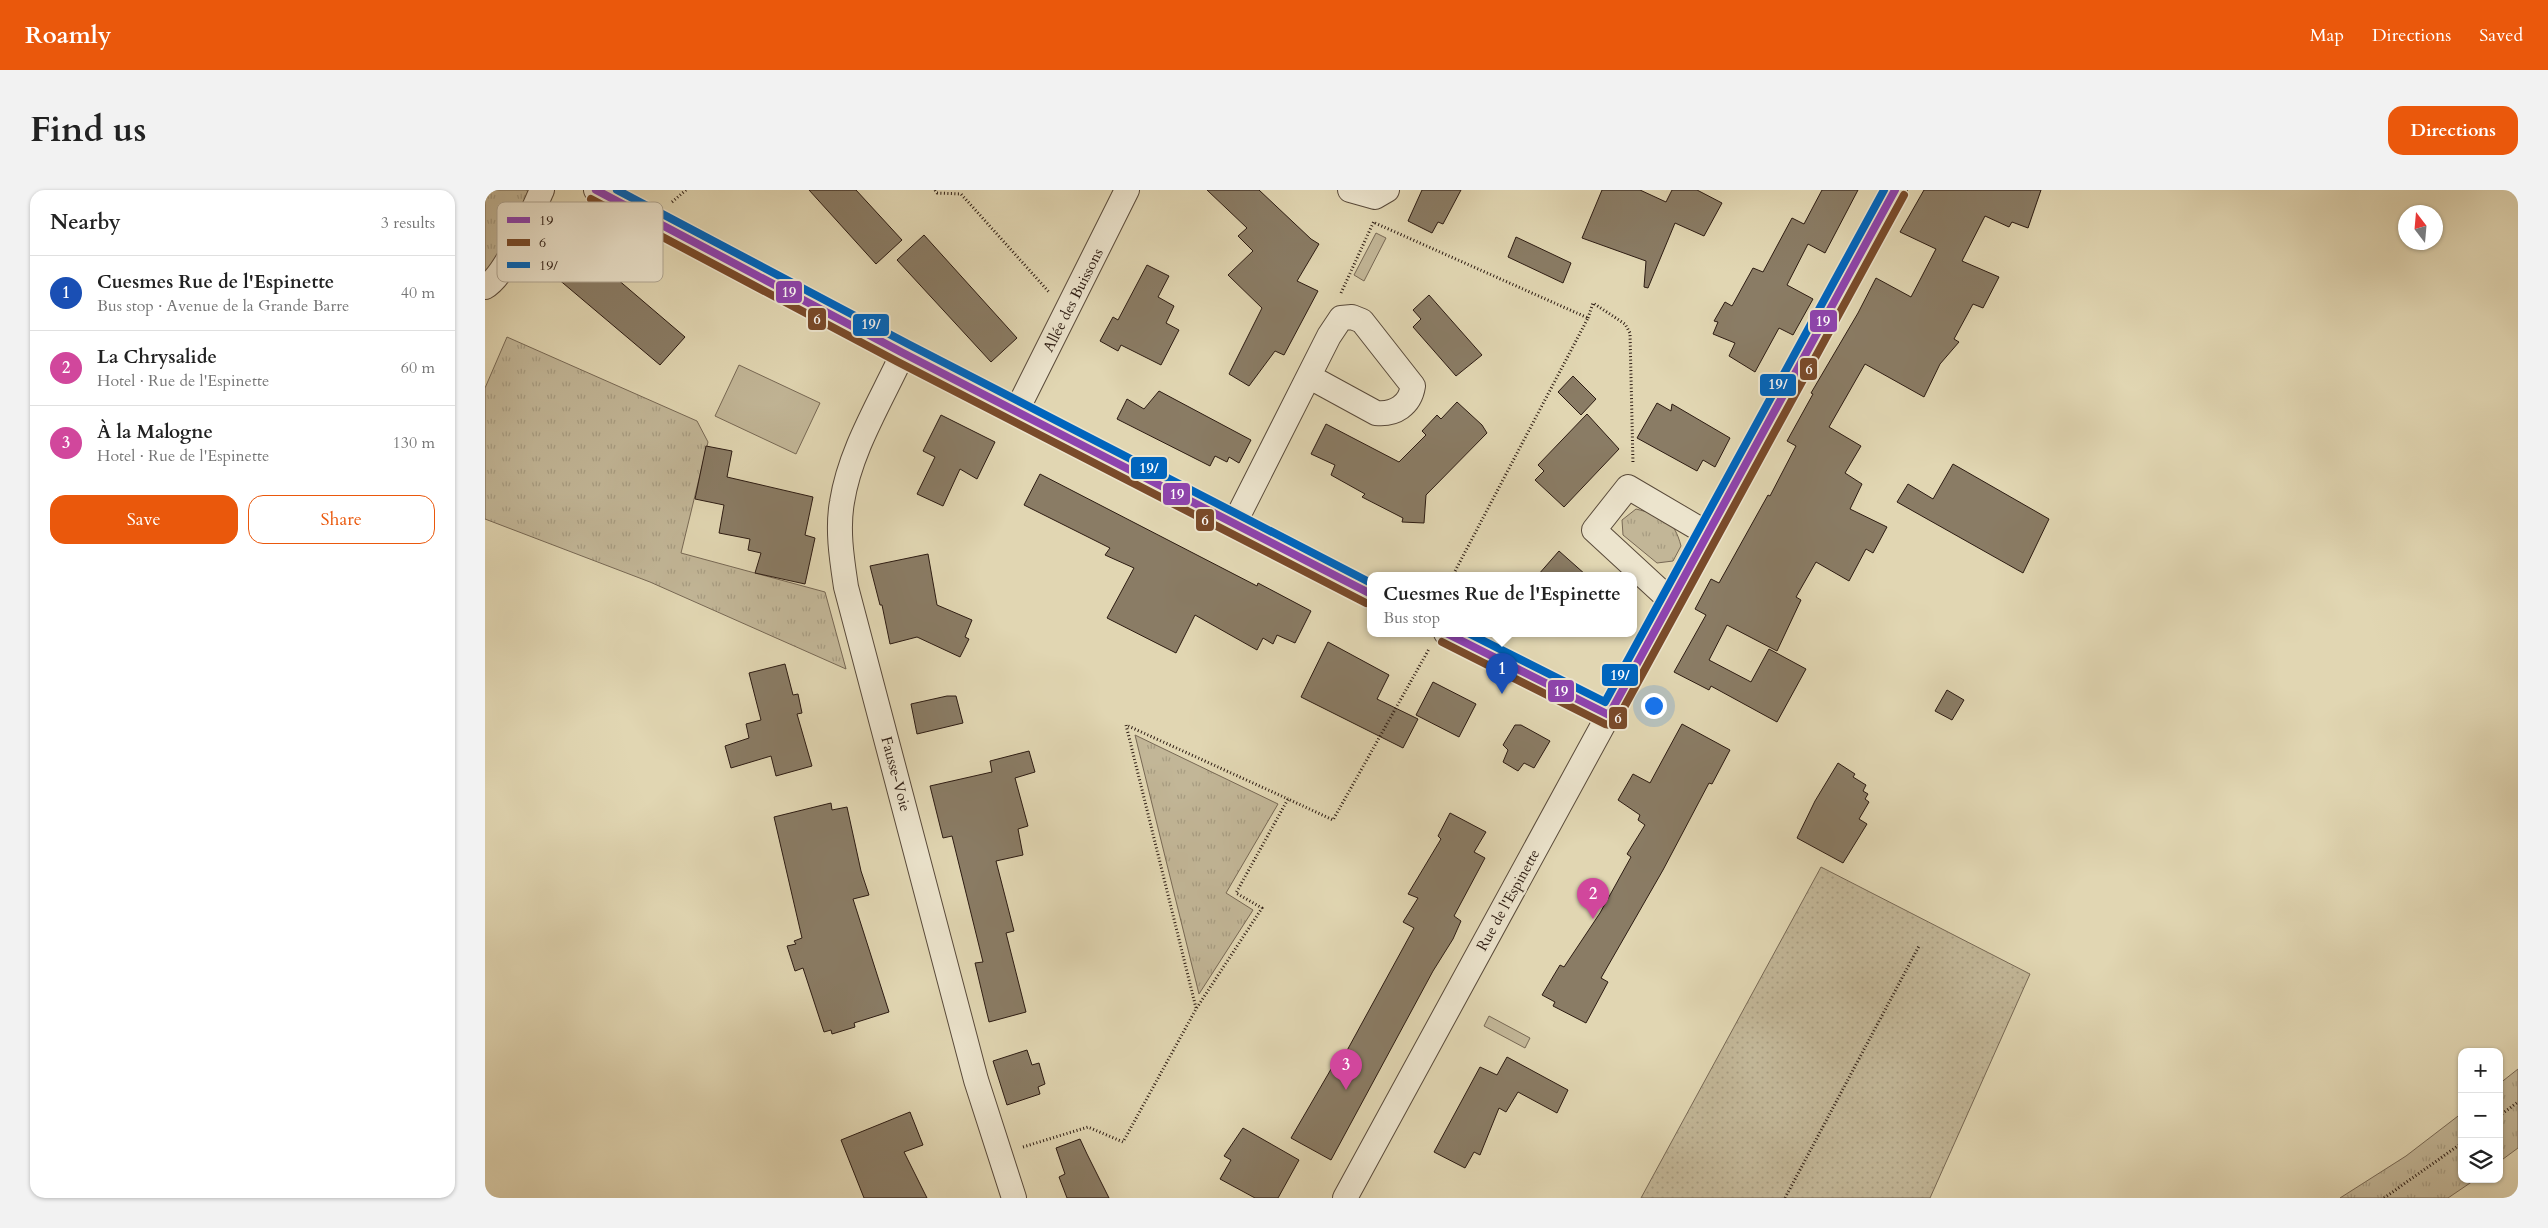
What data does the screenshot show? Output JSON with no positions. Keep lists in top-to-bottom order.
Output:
{
  "streets": {
    "street": ["Allée des Buissons", "Fausse-Voie", "Rue de l'Espinette"]
  },
  "lines": ["transit line 19", "transit line 19/", "transit line 6"],
  "legend": ["19", "6", "19/"],
  "north": "top",
  "page": {
    "header": "Roamly",
    "nav": ["Map", "Directions", "Saved"],
    "title": "Find us",
    "buttons": [
      "Directions",
      ["Save", "Share"]
    ],
    "heading": ["Nearby", "3 results"],
    "list": [
      {
        "mark": "1",
        "name": "Cuesmes Rue de l'Espinette",
        "note": "Bus stop · Avenue de la Grande Barre",
        "value": "40 m"
      },
      {
        "mark": "2",
        "name": "La Chrysalide",
        "note": "Hotel · Rue de l'Espinette",
        "value": "60 m"
      },
      {
        "mark": "3",
        "name": "À la Malogne",
        "note": "Hotel · Rue de l'Espinette",
        "value": "130 m"
      }
    ],
    "popup": ["Cuesmes Rue de l'Espinette", "Bus stop"],
    "pins": ["1", "2", "3"],
    "map_buttons": ["+", "−"]
  }
}
